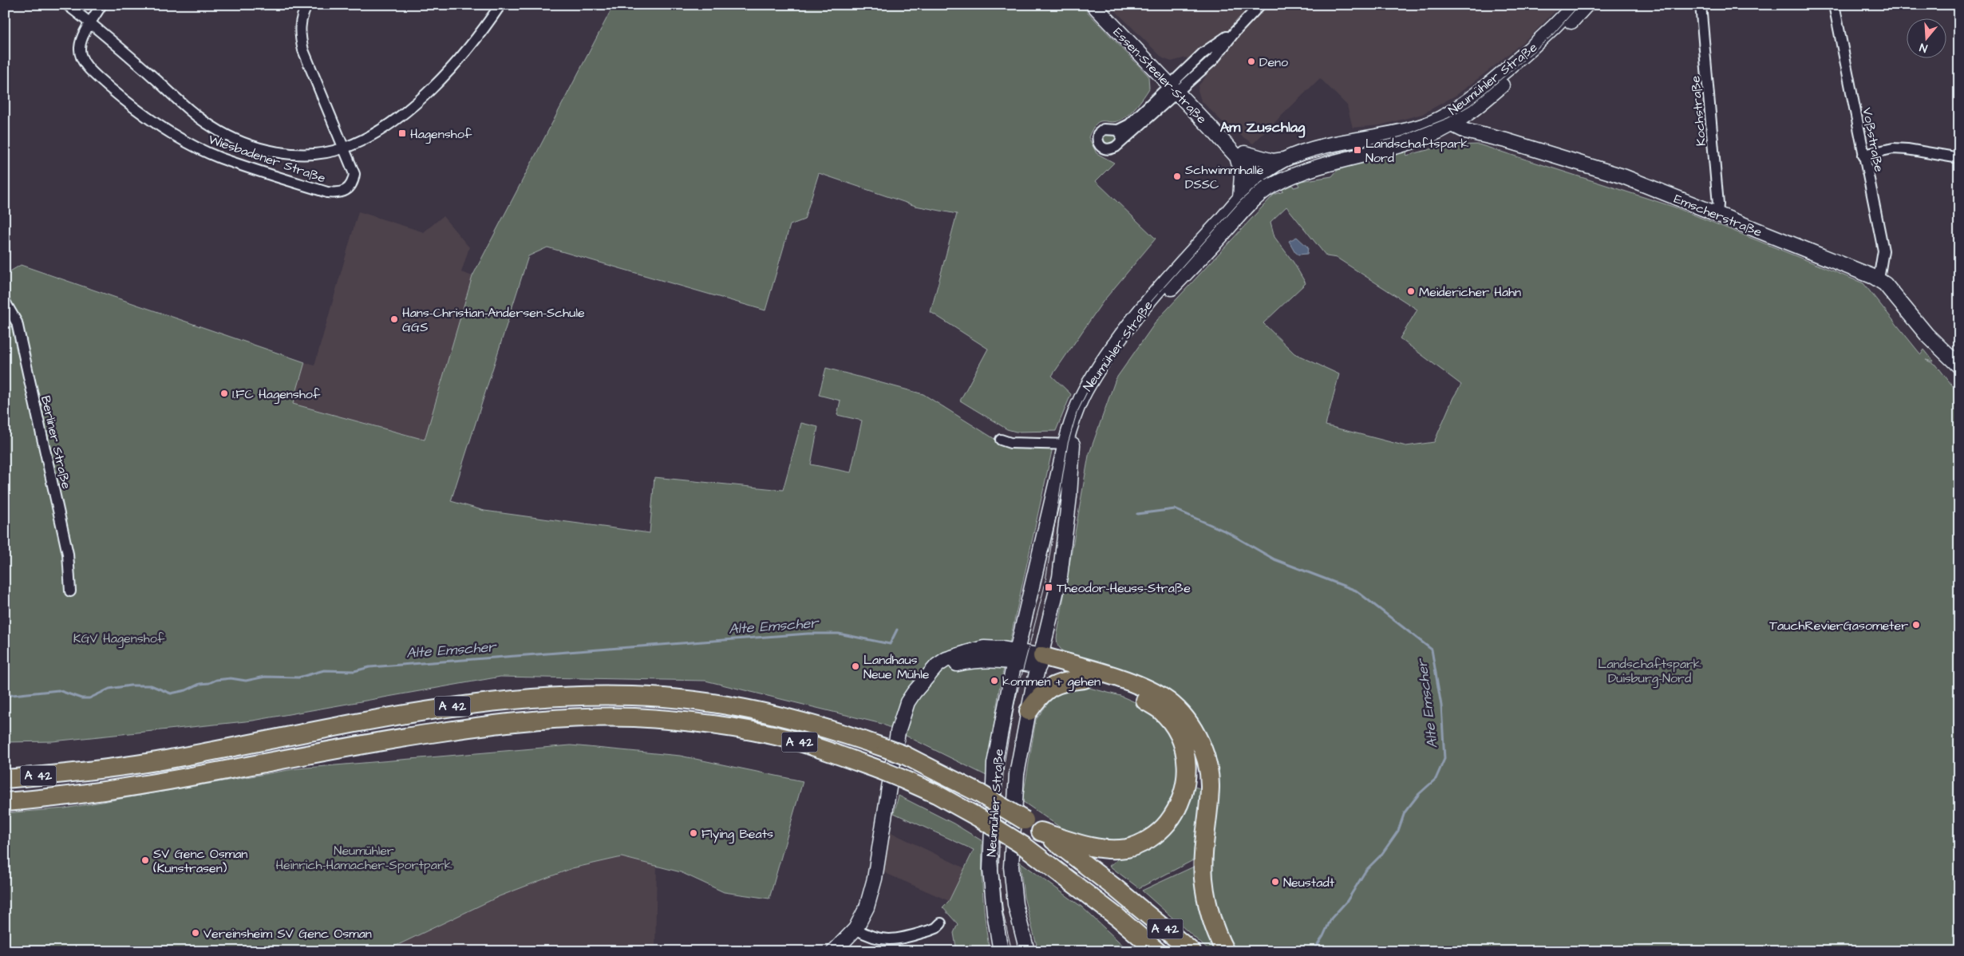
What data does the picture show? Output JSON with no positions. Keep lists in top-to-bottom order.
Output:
{
  "streets": {
    "highway": ["A 42"],
    "main road": ["Essen-Steeler-Straße", "Neumühler Straße", "Emscherstraße"],
    "street": [
      "Kochstraße",
      "Voßstraße",
      "Wiesbadener Straße",
      "Berliner Straße"
    ]
  },
  "crossings": [
    ["Essen-Steeler-Straße", "Neumühler Straße"],
    ["Neumühler Straße", "Emscherstraße"],
    ["Kochstraße", "Emscherstraße"],
    ["Voßstraße", "Emscherstraße"]
  ],
  "districts": ["Am Zuschlag"],
  "water": ["Alte Emscher"],
  "parks": ["KGV Hagenshof", "Landschaftspark Duisburg-Nord", "Neumühler Heinrich-Hamacher-Sportpark"],
  "places": {
    "other": [
      "Deno",
      "Schwimmhalle DSSC",
      "Meidericher Hahn",
      "Hans-Christian-Andersen-Schule GGS",
      "1.FC Hagenshof",
      "TauchRevierGasometer",
      "Landhaus Neue Mühle",
      "kommen + gehen",
      "Flying Beats",
      "SV Genc Osman (Kunstrasen)",
      "Neustadt",
      "Vereinsheim SV Genc Osman"
    ],
    "transit": ["Hagenshof", "Landschaftspark Nord", "Theodor-Heuss-Straße"]
  },
  "north": "bottom"
}
